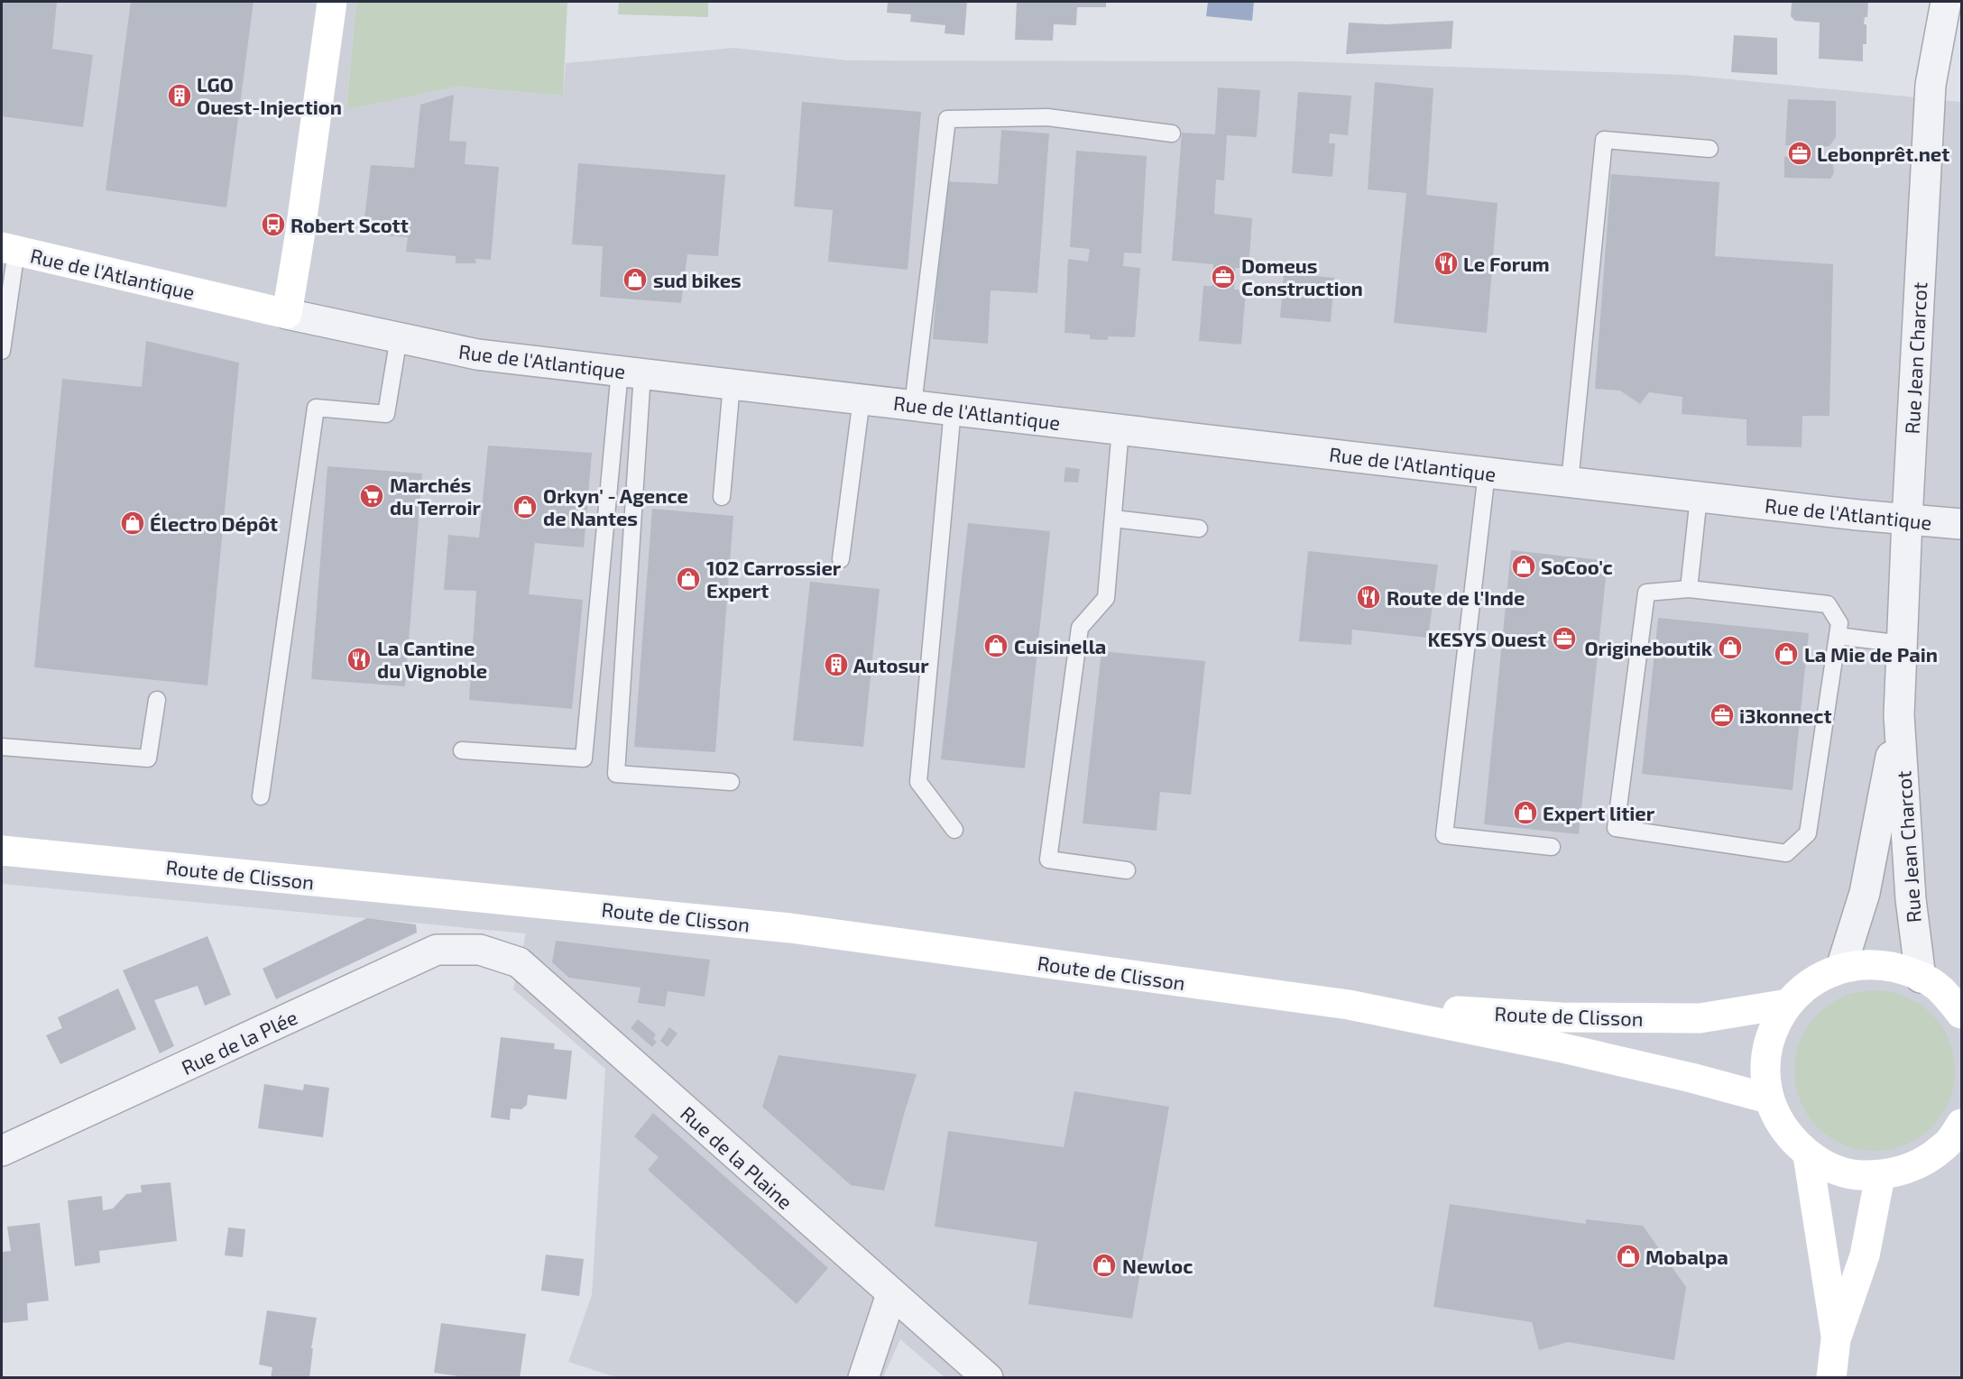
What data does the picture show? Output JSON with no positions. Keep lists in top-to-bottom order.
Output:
{
  "streets": {
    "main road": ["Rue de l'Atlantique", "Route de Clisson"],
    "street": ["Rue Jean Charcot", "Rue de la Plée", "Rue de la Plaine"]
  },
  "crossings": [
    ["Rue de l'Atlantique", "Rue Jean Charcot"],
    ["Rue de la Plée", "Rue de la Plaine"]
  ],
  "places": {
    "building": ["LGO Ouest-Injection", "Autosur"],
    "office": [
      "Lebonprêt.net",
      "Domeus Construction",
      "KESYS Ouest",
      "i3konnect"
    ],
    "bus stop": ["Robert Scott"],
    "restaurant": ["Le Forum", "Route de l'Inde", "La Cantine du Vignoble"],
    "shop": [
      "sud bikes",
      "Orkyn' - Agence de Nantes",
      "Électro Dépôt",
      "SoCoo'c",
      "102 Carrossier Expert",
      "Cuisinella",
      "Origineboutik",
      "La Mie de Pain",
      "Expert litier",
      "Mobalpa",
      "Newloc"
    ],
    "supermarket": ["Marchés du Terroir"]
  }
}
